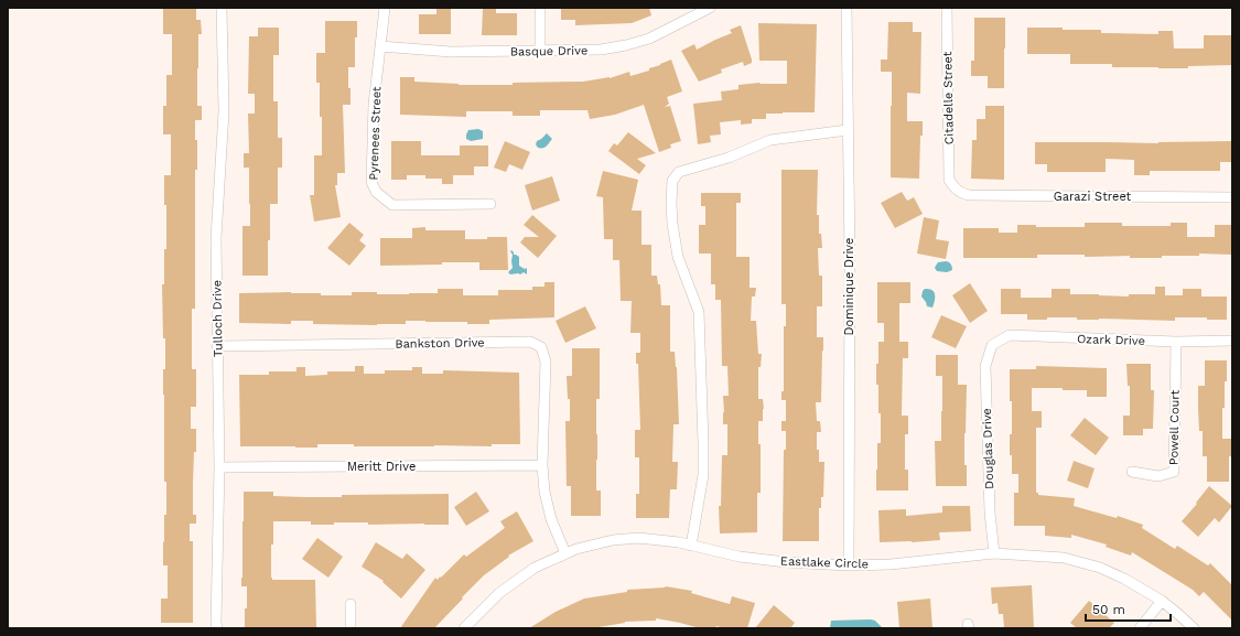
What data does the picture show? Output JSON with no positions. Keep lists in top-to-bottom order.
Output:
{
  "streets": {
    "street": [
      "Basque Drive",
      "Citadelle Street",
      "Pyrenees Street",
      "Garazi Street",
      "Dominique Drive",
      "Tulloch Drive",
      "Ozark Drive",
      "Bankston Drive",
      "Powell Court",
      "Douglas Drive",
      "Meritt Drive",
      "Eastlake Circle"
    ]
  },
  "crossings": [
    ["Basque Drive", "Pyrenees Street"],
    ["Citadelle Street", "Garazi Street"],
    ["Dominique Drive", "Eastlake Circle"],
    ["Tulloch Drive", "Bankston Drive"],
    ["Tulloch Drive", "Meritt Drive"],
    ["Ozark Drive", "Powell Court"],
    ["Ozark Drive", "Douglas Drive"],
    ["Bankston Drive", "Meritt Drive"],
    ["Bankston Drive", "Eastlake Circle"],
    ["Douglas Drive", "Eastlake Circle"]
  ],
  "scale_bar": "50 m"
}
